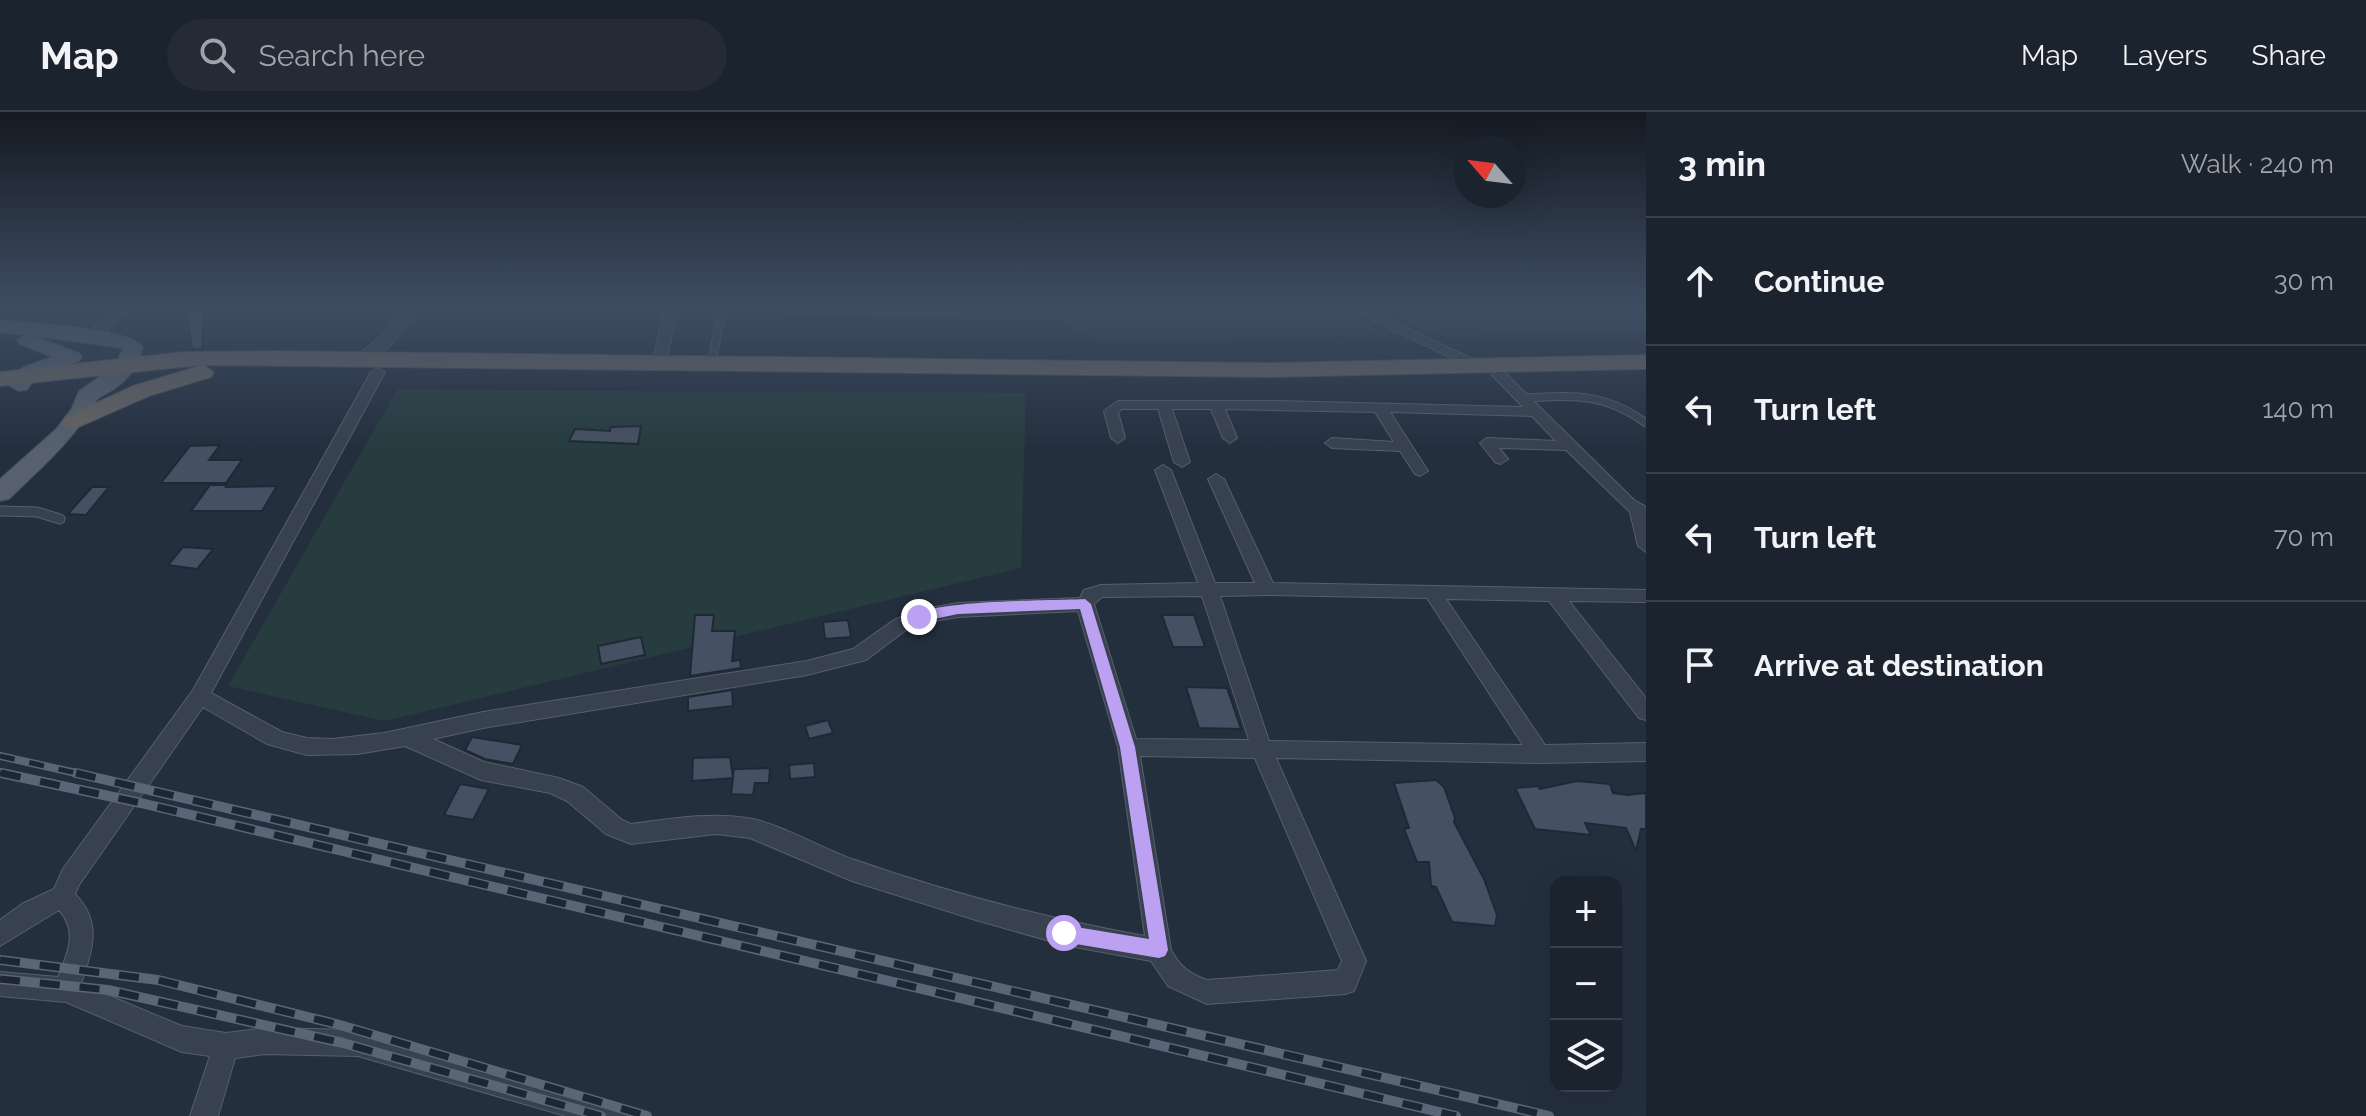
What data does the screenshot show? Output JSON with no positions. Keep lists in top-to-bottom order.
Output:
{
  "north": "top left",
  "page": {
    "header": "Map",
    "search": "Search here",
    "nav": ["Map", "Layers", "Share"],
    "heading": ["3 min", "Walk · 240 m"],
    "list": [
      ["Continue", "30 m"],
      ["Turn left", "140 m"],
      ["Turn left", "70 m"],
      "Arrive at destination"
    ],
    "map_buttons": ["+", "−"]
  }
}
